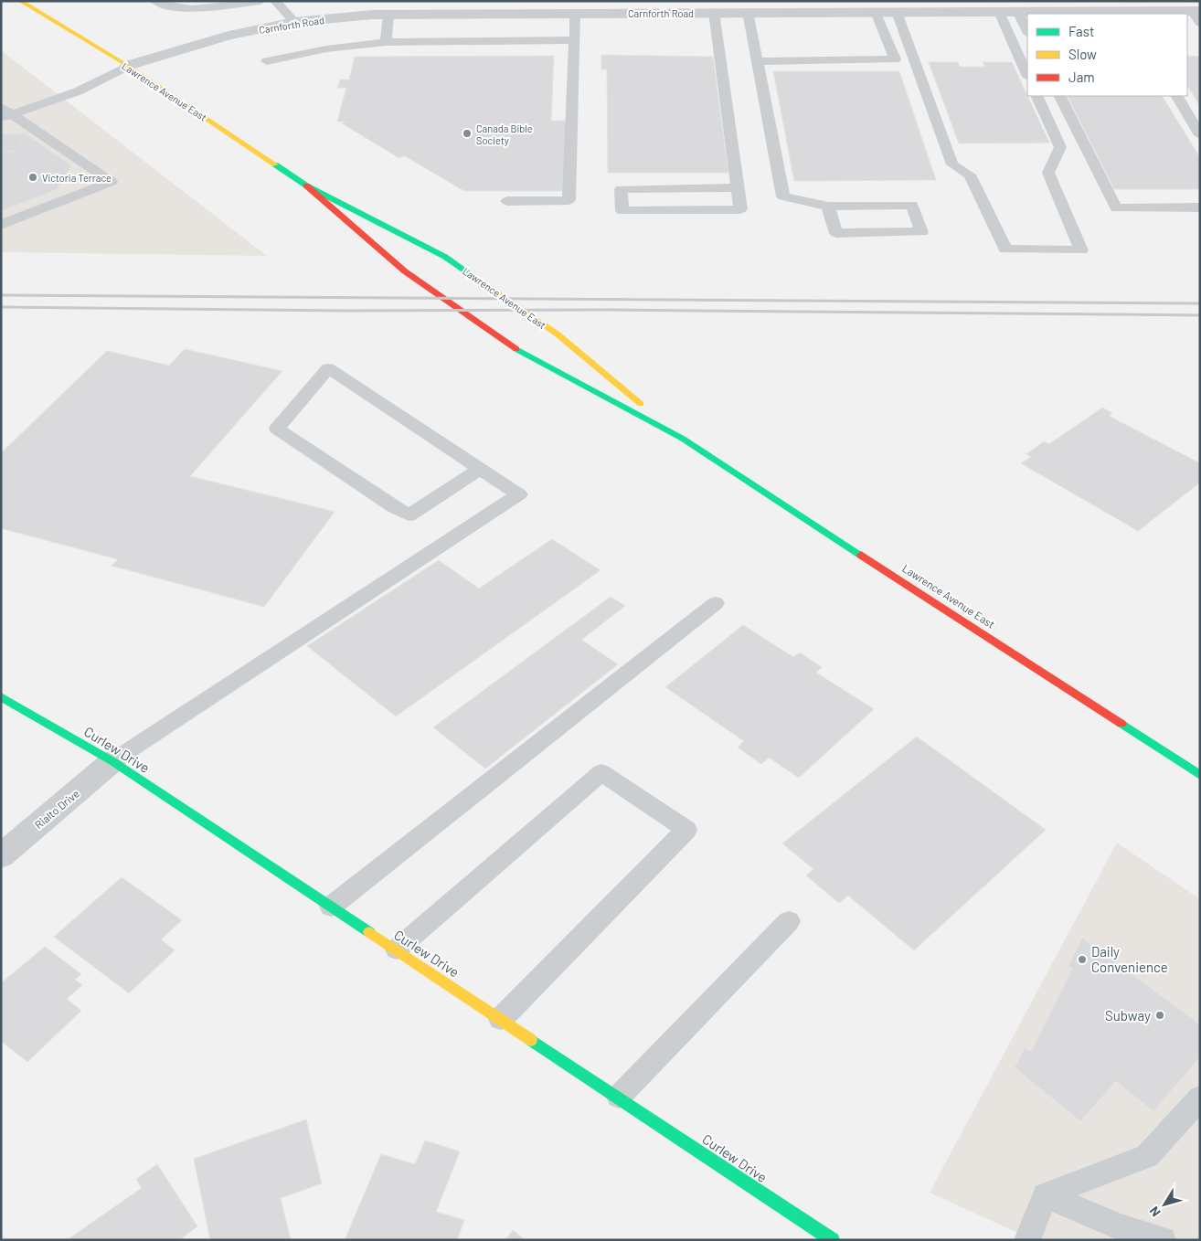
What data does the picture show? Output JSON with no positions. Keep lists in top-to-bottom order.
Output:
{
  "streets": {
    "main road": ["Lawrence Avenue East", "Curlew Drive"],
    "street": ["Carnforth Road", "Rialto Drive"]
  },
  "crossings": [
    ["Carnforth Road", "Lawrence Avenue East"],
    ["Curlew Drive", "Rialto Drive"]
  ],
  "places": [
    "Canada Bible Society",
    "Victoria Terrace",
    "Daily Convenience",
    "Subway"
  ],
  "legend": ["Fast", "Slow", "Jam"],
  "north": "bottom left"
}
